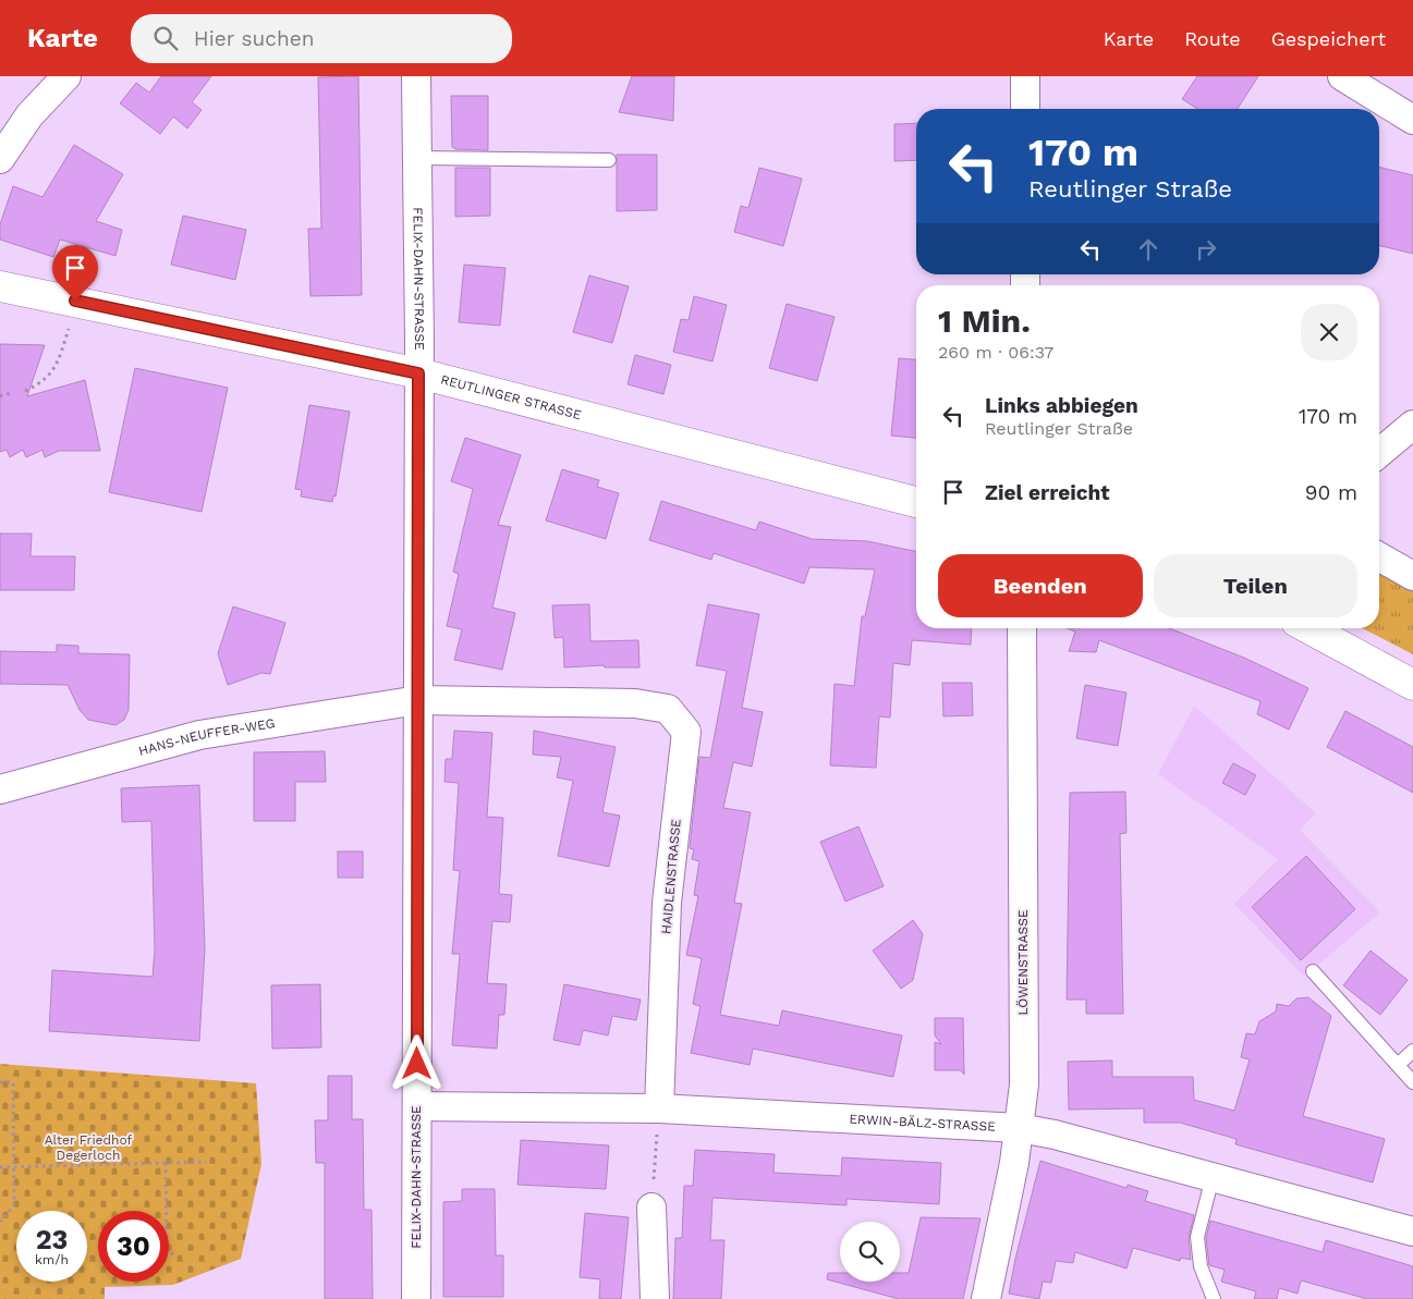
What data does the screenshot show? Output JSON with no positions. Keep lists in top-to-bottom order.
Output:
{
  "streets": {
    "street": [
      "FELIX-DAHN-STRASSE",
      "REUTLINGER STRASSE",
      "HANS-NEUFFER-WEG",
      "HAIDLENSTRASSE",
      "LÖWENSTRASSE",
      "ERWIN-BÄLZ-STRASSE"
    ]
  },
  "crossings": [
    ["FELIX-DAHN-STRASSE", "REUTLINGER STRASSE"],
    ["FELIX-DAHN-STRASSE", "HANS-NEUFFER-WEG"],
    ["FELIX-DAHN-STRASSE", "HAIDLENSTRASSE"],
    ["FELIX-DAHN-STRASSE", "ERWIN-BÄLZ-STRASSE"],
    ["HANS-NEUFFER-WEG", "HAIDLENSTRASSE"],
    ["HAIDLENSTRASSE", "ERWIN-BÄLZ-STRASSE"],
    ["LÖWENSTRASSE", "ERWIN-BÄLZ-STRASSE"]
  ],
  "parks": ["Alter Friedhof Degerloch"],
  "page": {
    "header": "Karte",
    "search": "Hier suchen",
    "nav": ["Karte", "Route", "Gespeichert"],
    "turn": ["170 m", "Reutlinger Straße"],
    "heading": ["1 Min.", "260 m · 06:37"],
    "list": [
      {
        "name": "Links abbiegen",
        "note": "Reutlinger Straße",
        "value": "170 m"
      },
      {
        "name": "Ziel erreicht",
        "value": "90 m"
      }
    ],
    "buttons": ["Beenden", "Teilen"],
    "speed": "23 km/h",
    "limit": "30"
  }
}
